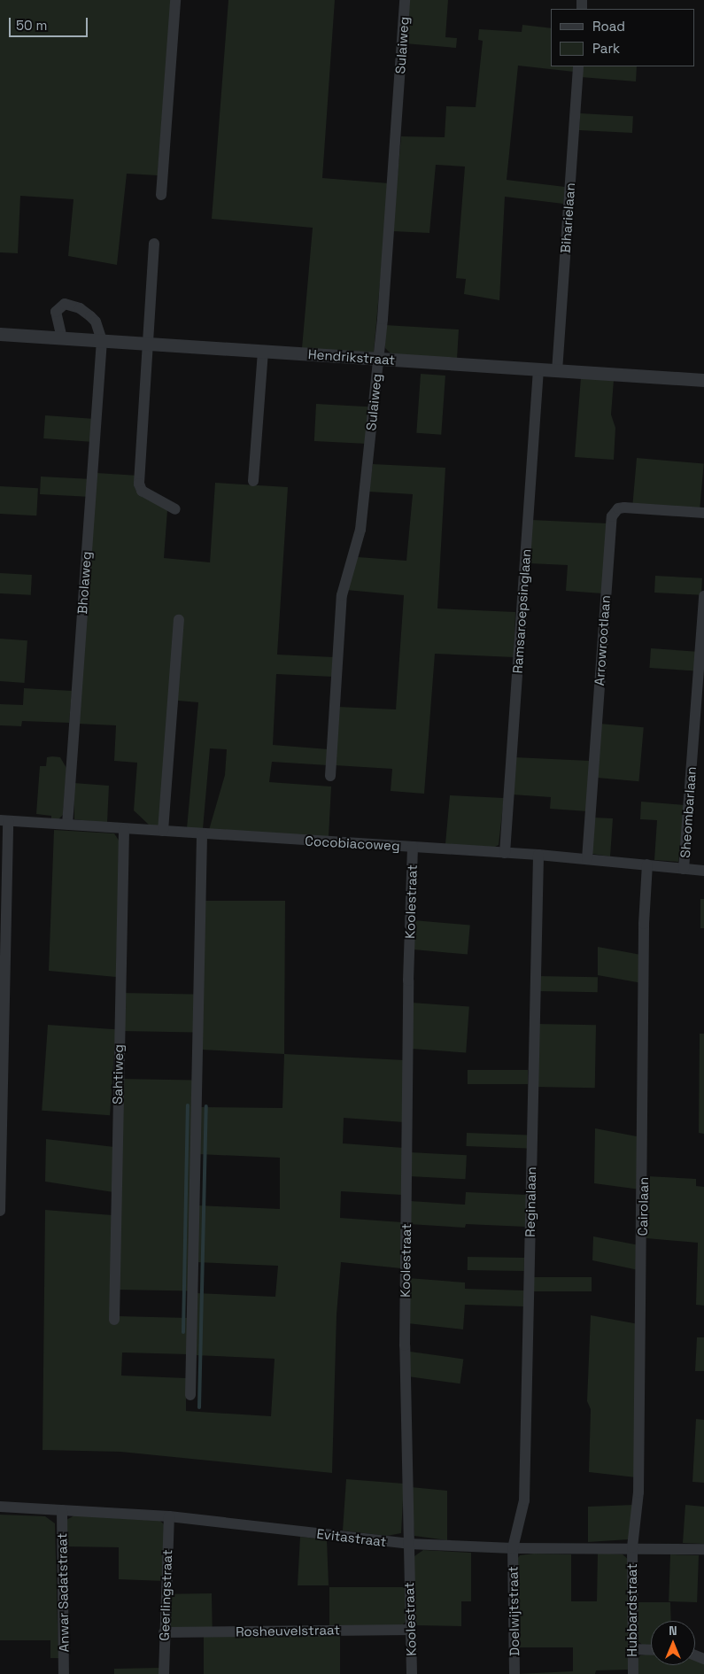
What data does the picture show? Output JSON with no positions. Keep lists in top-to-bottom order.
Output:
{
  "streets": {
    "street": [
      "Sulaiweg",
      "Biharielaan",
      "Hendrikstraat",
      "Bholaweg",
      "Ramsaroepsinglaan",
      "Arrowrootlaan",
      "Sheombarlaan",
      "Cocobiacoweg",
      "Koolestraat",
      "Sahtiweg",
      "Reginalaan",
      "Cairolaan",
      "Evitastraat",
      "Anwar Sadatstraat",
      "Geerlingstraat",
      "Hubbardstraat",
      "Doelwijtstraat",
      "Rosheuvelstraat"
    ]
  },
  "crossings": [
    ["Sulaiweg", "Hendrikstraat"],
    ["Biharielaan", "Hendrikstraat"],
    ["Hendrikstraat", "Bholaweg"],
    ["Hendrikstraat", "Ramsaroepsinglaan"],
    ["Bholaweg", "Cocobiacoweg"],
    ["Ramsaroepsinglaan", "Cocobiacoweg"],
    ["Arrowrootlaan", "Cocobiacoweg"],
    ["Sheombarlaan", "Cocobiacoweg"],
    ["Cocobiacoweg", "Koolestraat"],
    ["Cocobiacoweg", "Sahtiweg"],
    ["Cocobiacoweg", "Reginalaan"],
    ["Cocobiacoweg", "Cairolaan"],
    ["Koolestraat", "Evitastraat"],
    ["Koolestraat", "Rosheuvelstraat"],
    ["Reginalaan", "Evitastraat"],
    ["Reginalaan", "Doelwijtstraat"],
    ["Cairolaan", "Evitastraat"],
    ["Cairolaan", "Hubbardstraat"],
    ["Evitastraat", "Anwar Sadatstraat"],
    ["Evitastraat", "Geerlingstraat"],
    ["Evitastraat", "Hubbardstraat"],
    ["Evitastraat", "Doelwijtstraat"],
    ["Geerlingstraat", "Rosheuvelstraat"]
  ],
  "legend": ["Road", "Park"],
  "scale_bar": "50 m",
  "north": "top"
}
